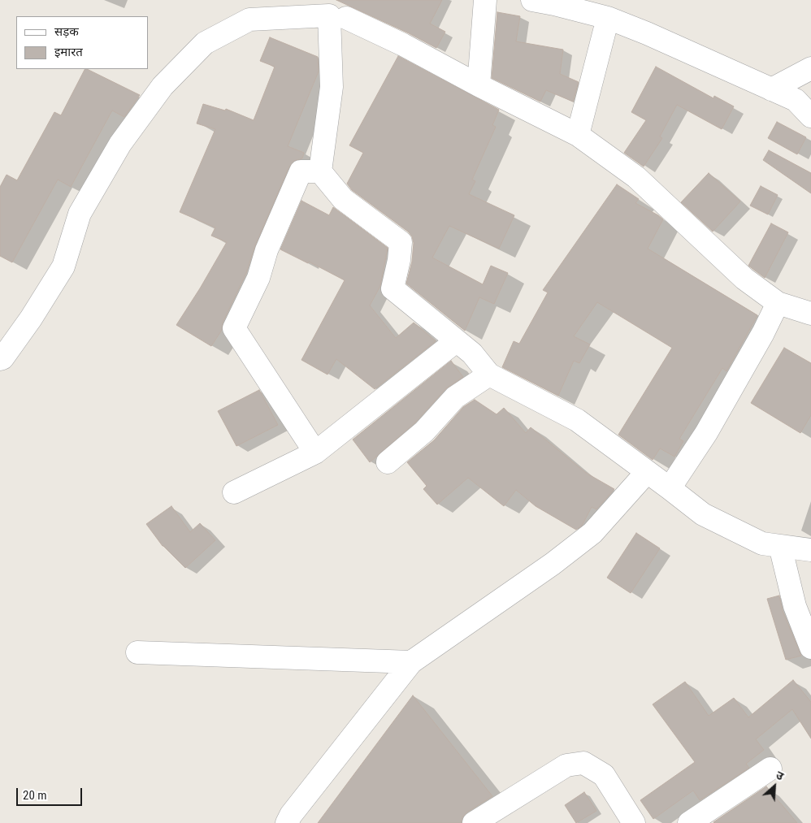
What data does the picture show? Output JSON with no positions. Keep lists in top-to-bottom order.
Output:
{
  "legend": ["सड़क", "इमारत"],
  "scale_bar": "20 m",
  "north": "top right"
}
